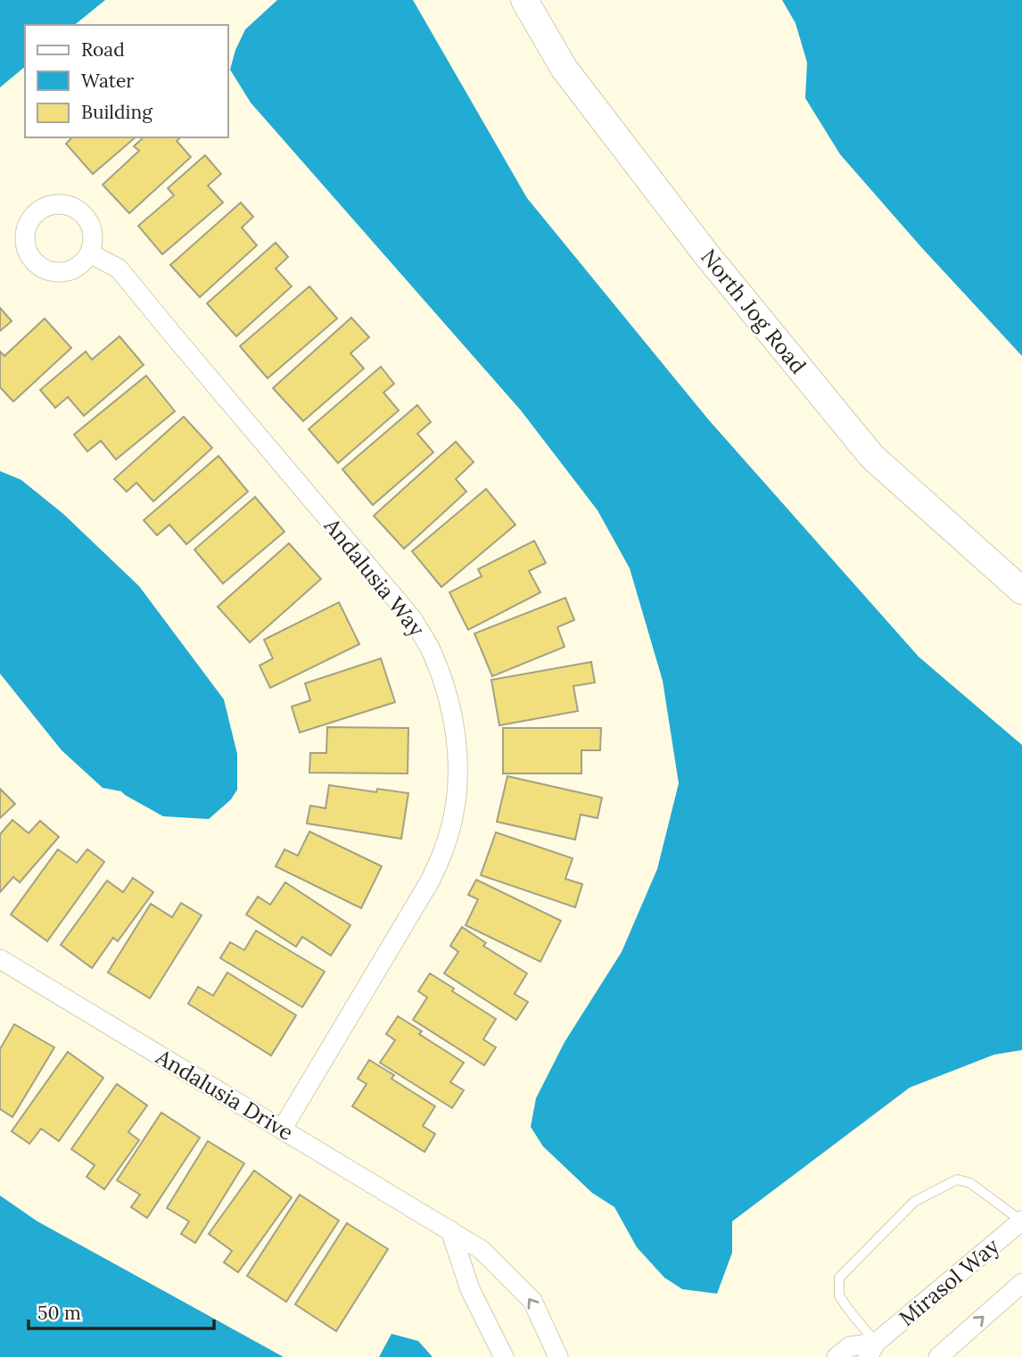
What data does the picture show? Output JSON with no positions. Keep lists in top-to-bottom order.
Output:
{
  "streets": {
    "street": [
      "North Jog Road",
      "Andalusia Way",
      "Andalusia Drive",
      "Mirasol Way"
    ]
  },
  "crossings": [
    ["Andalusia Way", "Andalusia Drive"]
  ],
  "legend": ["Road", "Water", "Building"],
  "scale_bar": "50 m"
}
